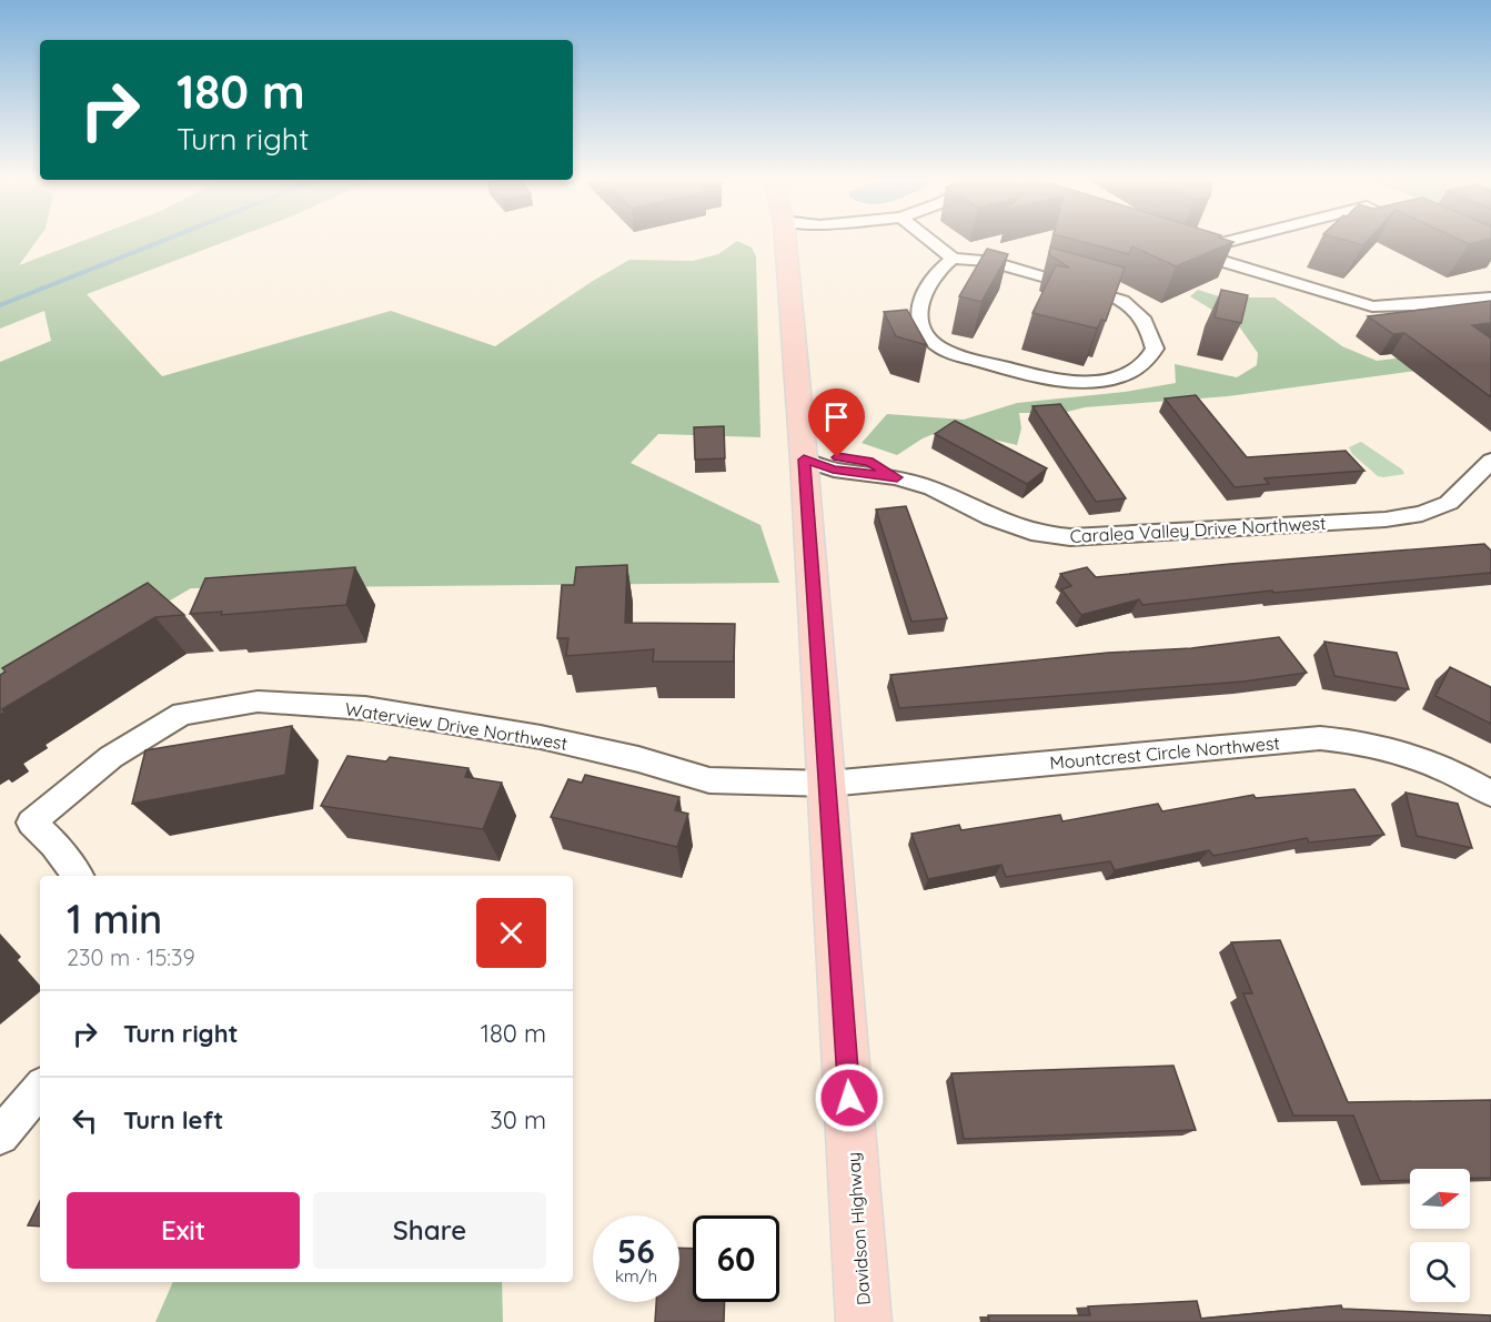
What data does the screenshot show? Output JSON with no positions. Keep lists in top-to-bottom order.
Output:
{
  "streets": {
    "main road": ["Davidson Highway"],
    "street": ["Caralea Valley Drive Northwest", "Waterview Drive Northwest", "Mountcrest Circle Northwest"]
  },
  "crossings": [
    ["Caralea Valley Drive Northwest", "Davidson Highway"],
    ["Waterview Drive Northwest", "Mountcrest Circle Northwest"],
    ["Waterview Drive Northwest", "Davidson Highway"],
    ["Mountcrest Circle Northwest", "Davidson Highway"]
  ],
  "north": "right",
  "page": {
    "turn": ["180 m", "Turn right"],
    "heading": ["1 min", "230 m · 15:39"],
    "list": [
      {
        "name": "Turn right",
        "value": "180 m"
      },
      {
        "name": "Turn left",
        "value": "30 m"
      }
    ],
    "buttons": ["Exit", "Share"],
    "speed": "56 km/h",
    "limit": "60"
  }
}
